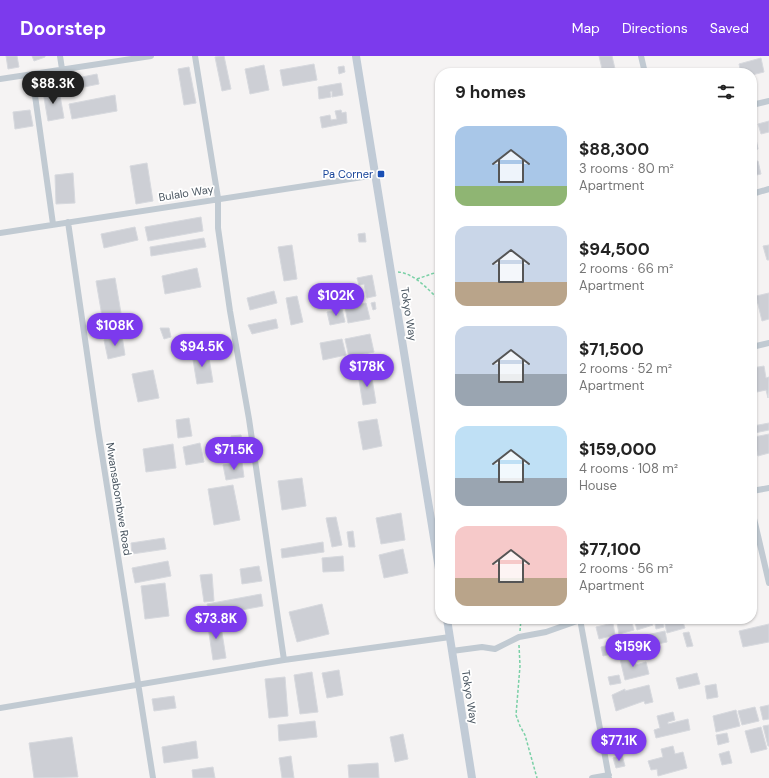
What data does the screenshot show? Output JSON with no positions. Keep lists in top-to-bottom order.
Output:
{
  "streets": {
    "street": ["Bulalo Way", "Tokyo Way", "Mwansabombwe Road"]
  },
  "crossings": [
    ["Bulalo Way", "Tokyo Way"],
    ["Bulalo Way", "Mwansabombwe Road"]
  ],
  "places": {
    "transit": ["Pa Corner"]
  },
  "page": {
    "header": "Doorstep",
    "nav": ["Map", "Directions", "Saved"],
    "heading": "9 homes",
    "price": [
      "$88.3K",
      "$102K",
      "$108K",
      "$94.5K",
      "$178K",
      "$71.5K",
      "$73.8K",
      "$159K",
      "$77.1K"
    ],
    "list": [
      {
        "name": "$88,300",
        "note": "3 rooms · 80 m² · Apartment"
      },
      {
        "name": "$94,500",
        "note": "2 rooms · 66 m² · Apartment"
      },
      {
        "name": "$71,500",
        "note": "2 rooms · 52 m² · Apartment"
      },
      {
        "name": "$159,000",
        "note": "4 rooms · 108 m² · House"
      },
      {
        "name": "$77,100",
        "note": "2 rooms · 56 m² · Apartment"
      }
    ]
  }
}
